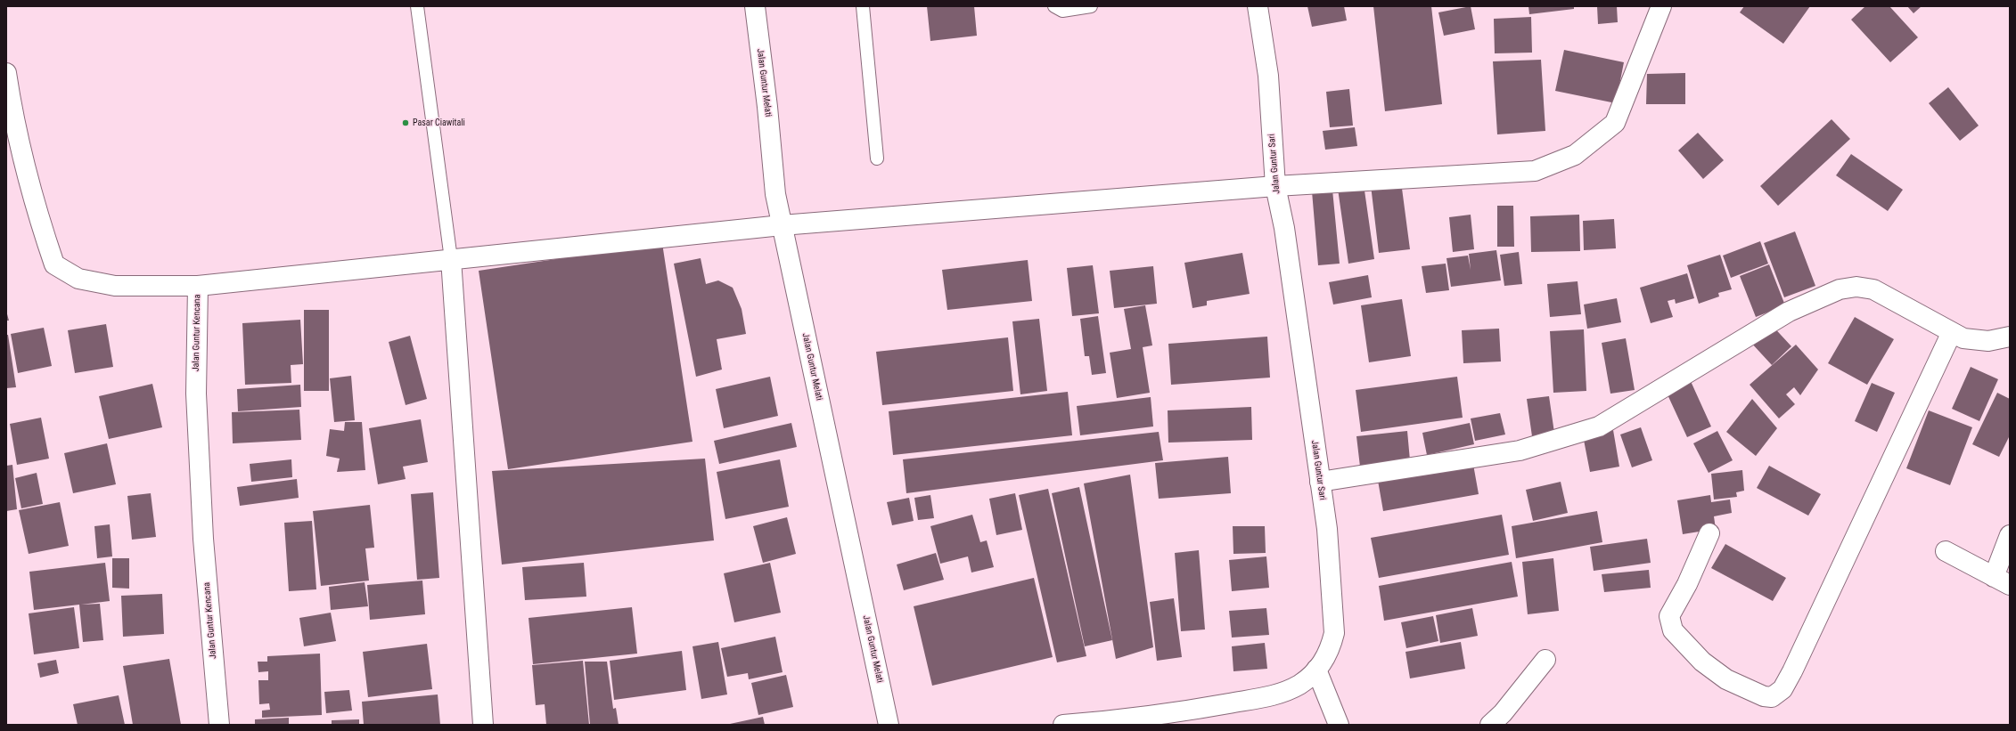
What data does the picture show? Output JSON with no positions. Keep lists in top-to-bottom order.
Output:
{
  "streets": {
    "street": ["Jalan Guntur Melati", "Jalan Guntur Sari", "Jalan Guntur Kencana"]
  },
  "places": ["Pasar Ciawitali"]
}
